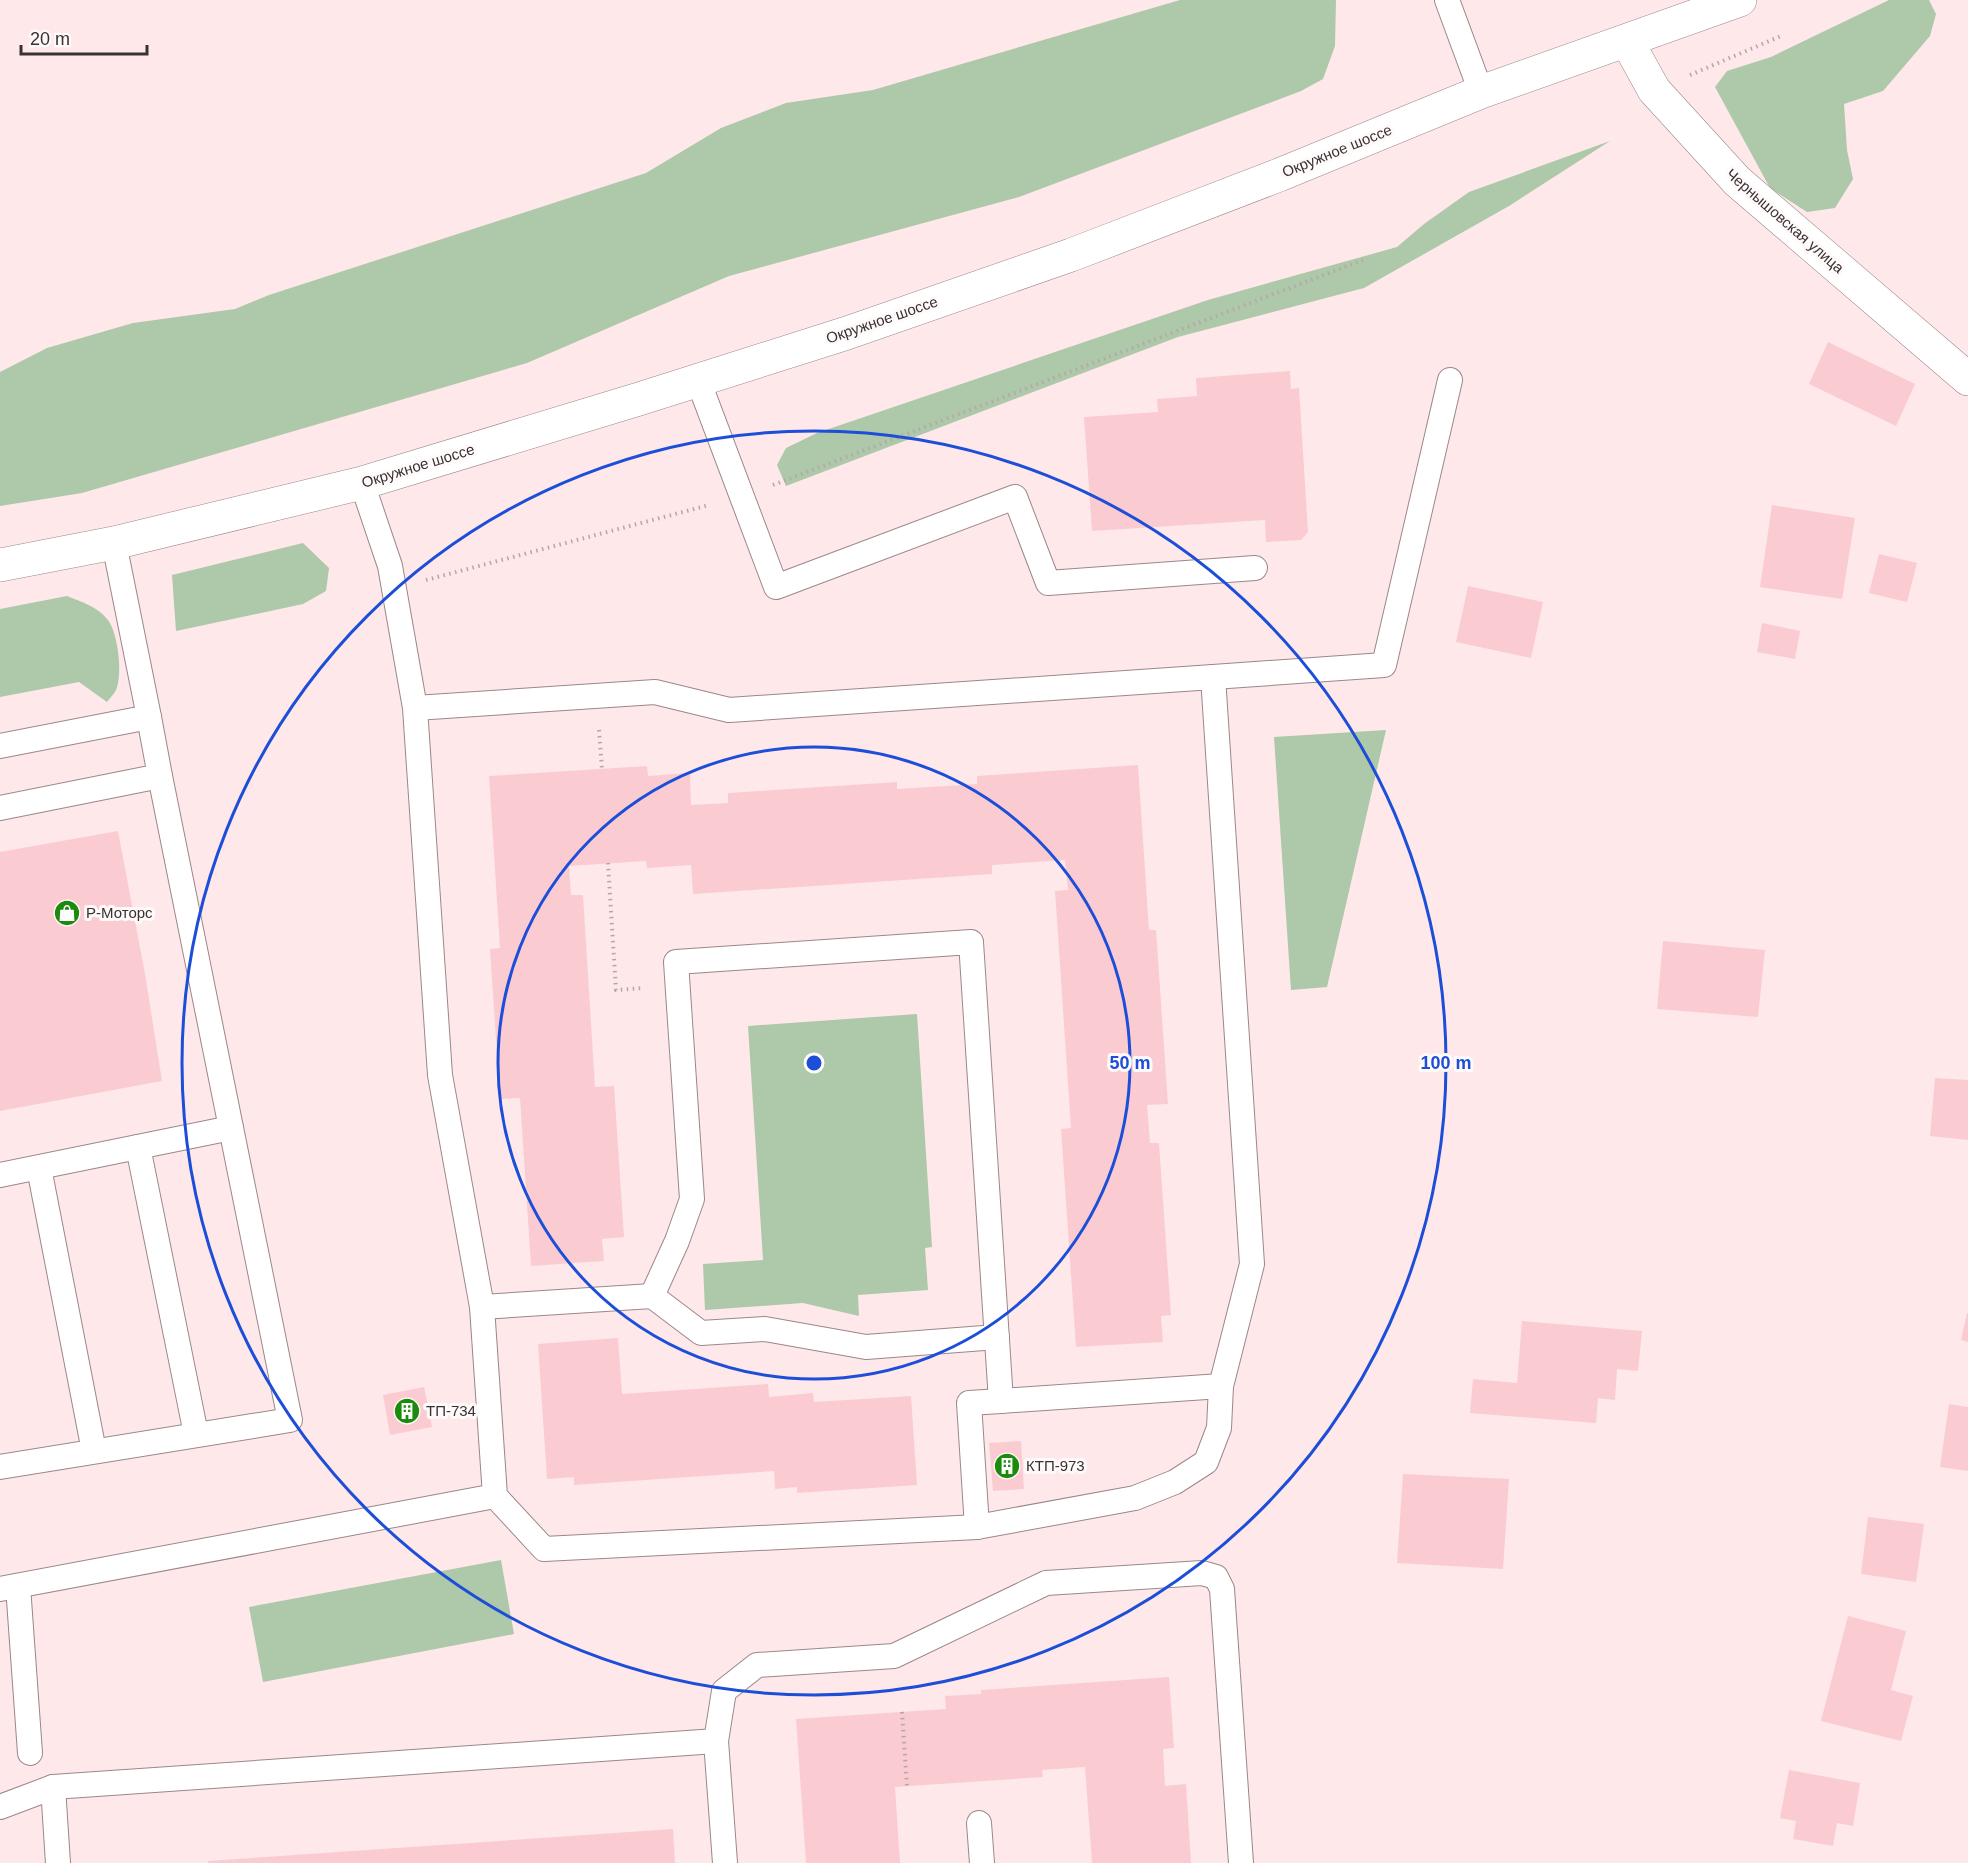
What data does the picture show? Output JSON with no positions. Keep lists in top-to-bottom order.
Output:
{
  "streets": {
    "main road": ["Окружное шоссе", "Чернышовская улица"]
  },
  "crossings": [
    ["Окружное шоссе", "Чернышовская улица"]
  ],
  "places": {
    "shop": ["Р-Моторс"],
    "building": ["ТП-734", "КТП-973"]
  },
  "scale_bar": "20 m",
  "rings": ["50 m", "100 m"]
}
